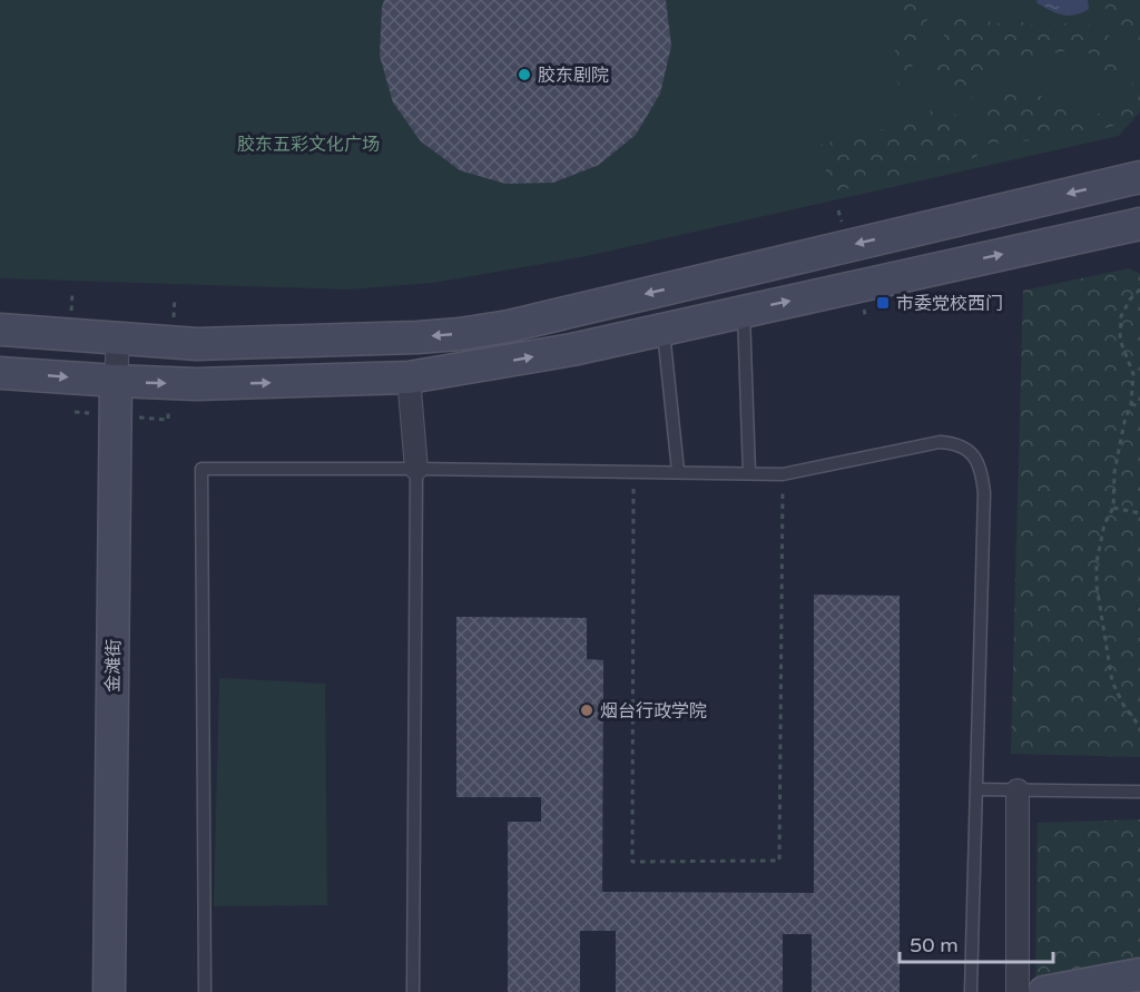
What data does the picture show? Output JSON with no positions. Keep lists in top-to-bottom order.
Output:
{
  "streets": {
    "street": ["金滩街"]
  },
  "parks": ["胶东五彩文化广场"],
  "places": {
    "other": ["胶东剧院", "烟台行政学院"],
    "transit": ["市委党校西门"]
  },
  "scale_bar": "50 m"
}
